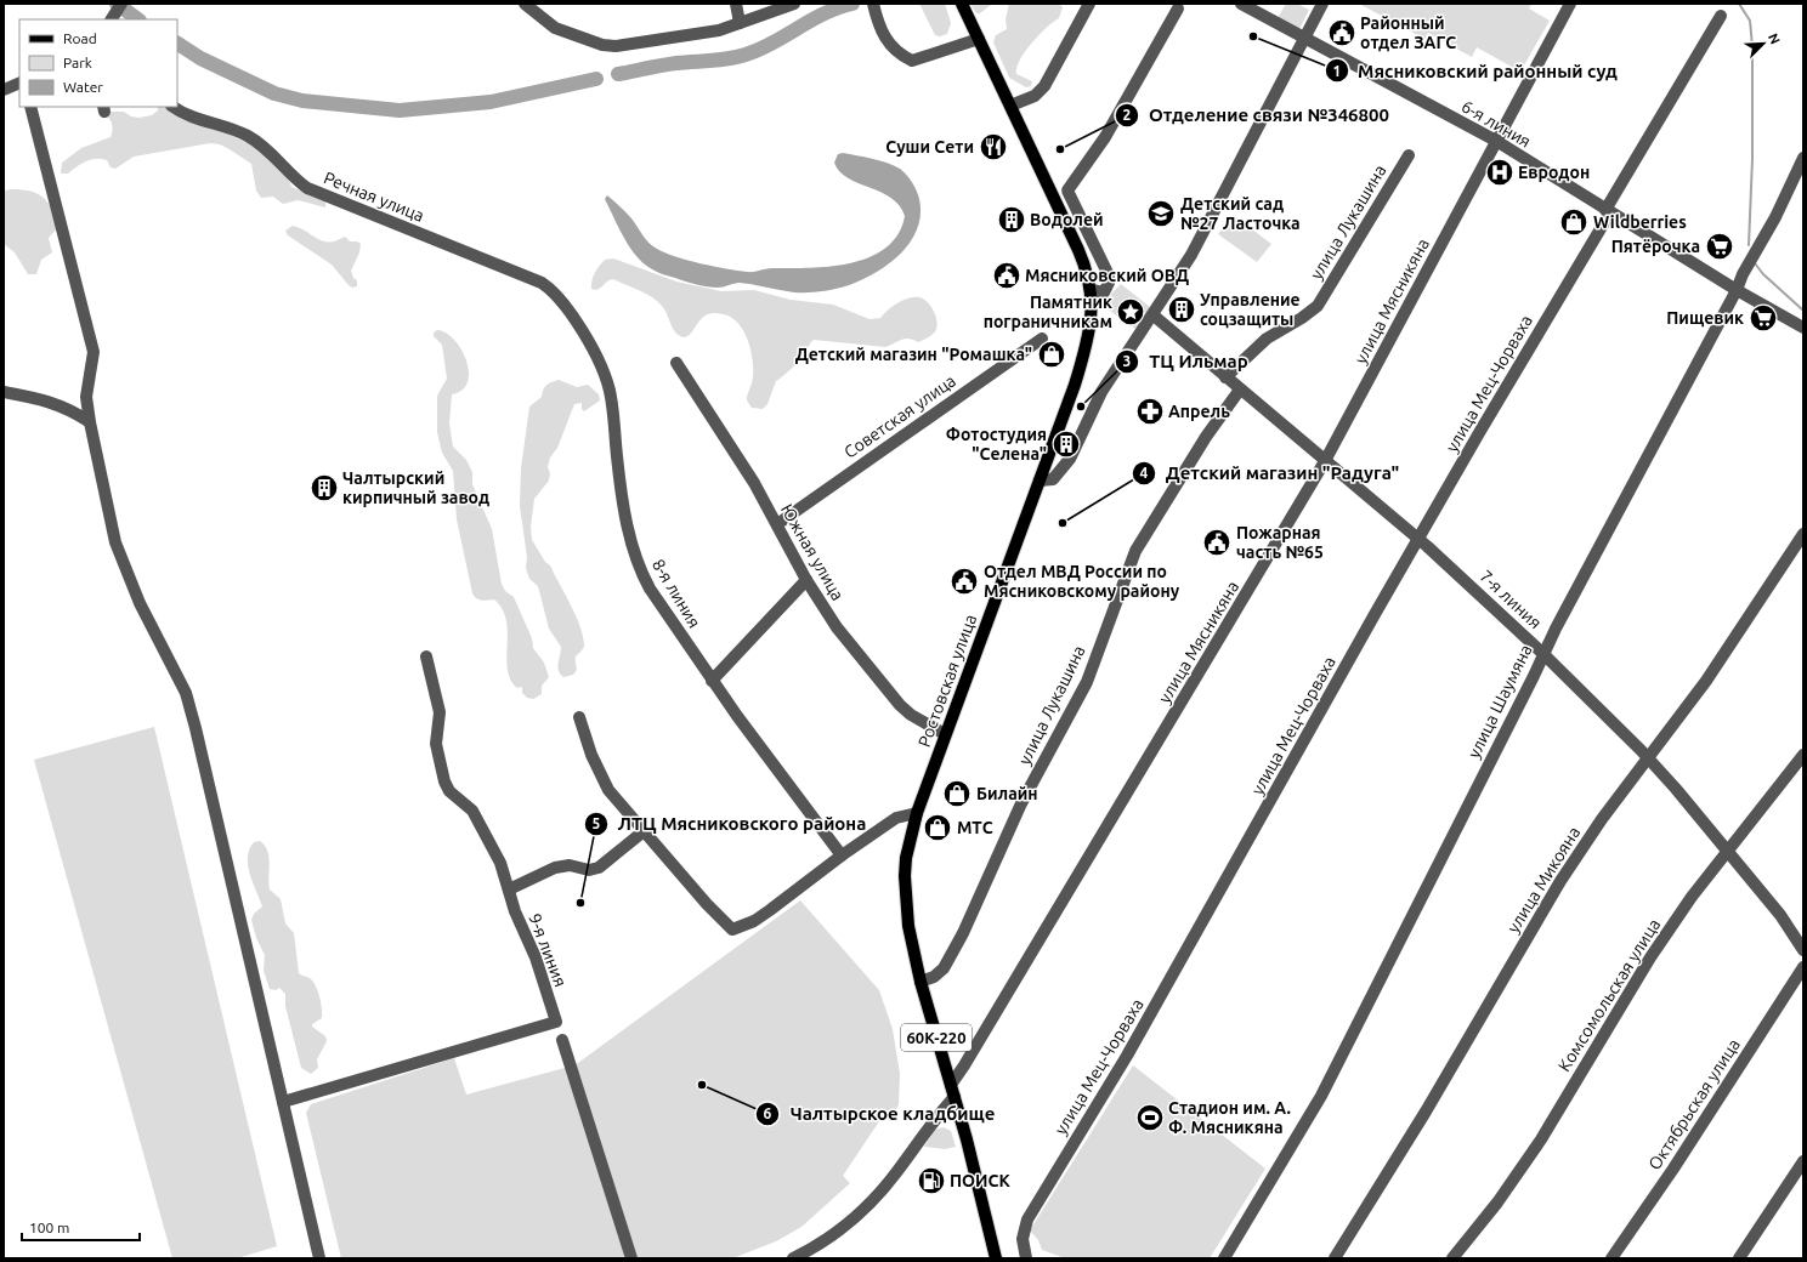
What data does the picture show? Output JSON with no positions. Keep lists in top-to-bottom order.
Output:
{
  "streets": {
    "main road": ["Ростовская улица", "60К-220"],
    "street": [
      "6-я линия",
      "Речная улица",
      "улица Лукашина",
      "улица Мясникяна",
      "улица Мец-Чорваха",
      "Советская улица",
      "Южная улица",
      "8-я линия",
      "7-я линия",
      "улица Шаумяна",
      "улица Микояна",
      "9-я линия",
      "Комсомольская улица",
      "Октябрьская улица"
    ]
  },
  "crossings": [
    ["6-я линия", "улица Мясникяна"],
    ["6-я линия", "улица Мец-Чорваха"],
    ["6-я линия", "улица Шаумяна"],
    ["Речная улица", "8-я линия"],
    ["улица Лукашина", "7-я линия"],
    ["улица Лукашина", "Ростовская улица"],
    ["улица Мясникяна", "7-я линия"],
    ["улица Мясникяна", "Ростовская улица"],
    ["улица Мец-Чорваха", "7-я линия"],
    ["Советская улица", "Южная улица"],
    ["Южная улица", "Ростовская улица"],
    ["7-я линия", "улица Шаумяна"],
    ["7-я линия", "улица Микояна"],
    ["7-я линия", "Комсомольская улица"]
  ],
  "places": {
    "public building": [
      "Районный отдел ЗАГС",
      "Мясниковский ОВД",
      "Пожарная часть №65",
      "Отдел МВД России по Мясниковскому району"
    ],
    "other": [
      "Мясниковский районный суд",
      "Отделение связи №346800",
      "ТЦ Ильмар",
      "Детский магазин \"Радуга\"",
      "ЛТЦ Мясниковского района",
      "Чалтырское кладбище"
    ],
    "restaurant": ["Суши Сети"],
    "hospital": ["Евродон"],
    "school or university": ["Детский сад №27 Ласточка"],
    "building": [
      "Водолей",
      "Управление соцзащиты",
      "Фотостудия \"Селена\"",
      "Чалтырский кирпичный завод"
    ],
    "shop": [
      "Wildberries",
      "Детский магазин \"Ромашка\"",
      "Билайн",
      "МТС"
    ],
    "supermarket": ["Пятёрочка", "Пищевик"],
    "place": ["Памятник пограничникам"],
    "pharmacy": ["Апрель"],
    "sports": ["Стадион им. А. Ф. Мясникяна"],
    "fuel station": ["ПОИСК"]
  },
  "legend": ["Road", "Park", "Water"],
  "scale_bar": "100 m",
  "north": "top right"
}
